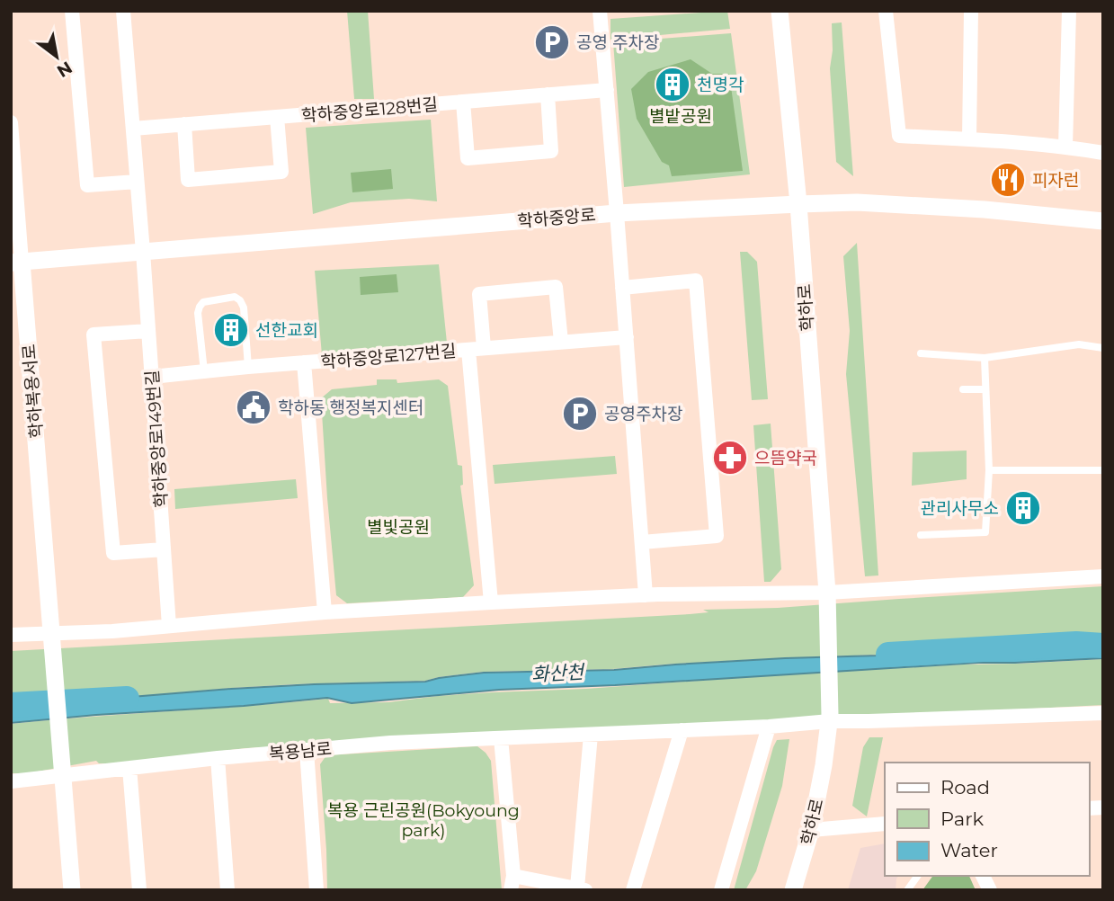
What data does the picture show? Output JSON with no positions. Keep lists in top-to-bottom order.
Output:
{
  "streets": {
    "street": [
      "학하중앙로128번길",
      "학하중앙로",
      "학하로",
      "학하중앙로127번길",
      "학하복용서로",
      "학하중앙로149번길",
      "복용남로"
    ]
  },
  "crossings": [
    ["학하중앙로128번길", "학하중앙로149번길"],
    ["학하중앙로", "학하로"],
    ["학하중앙로", "학하복용서로"],
    ["학하중앙로", "학하중앙로149번길"],
    ["학하로", "복용남로"],
    ["학하중앙로127번길", "학하중앙로149번길"],
    ["학하복용서로", "복용남로"]
  ],
  "water": ["화산천"],
  "parks": ["별밭공원", "별빛공원", "복용 근린공원(Bokyoung park)"],
  "places": {
    "parking": ["공영 주차장", "공영주차장"],
    "building": ["천명각", "선한교회", "관리사무소"],
    "restaurant": ["피자런"],
    "public building": ["학하동 행정복지센터"],
    "pharmacy": ["으뜸약국"]
  },
  "legend": ["Road", "Park", "Water"],
  "north": "bottom right"
}
